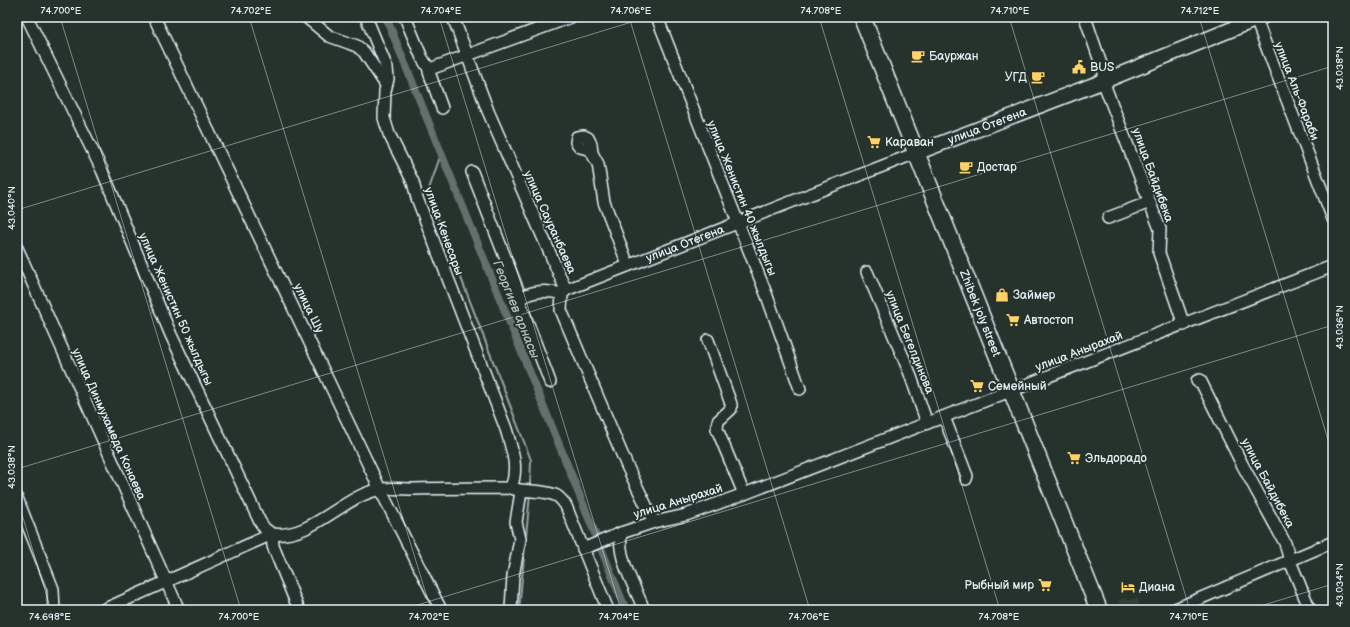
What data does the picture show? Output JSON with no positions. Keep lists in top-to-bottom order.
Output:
{
  "streets": {
    "highway": ["Zhibek joly street"],
    "main road": ["улица Отегена"],
    "street": [
      "улица Аль-Фараби",
      "улица Байдибека",
      "улица Женистин 40 жылдыгы",
      "улица Сауранбаева",
      "улица Кенесары",
      "улица Шу",
      "улица Женистин 50 жылдыгы",
      "улица Бегелдинова",
      "улица Анырахай",
      "улица Динмухамеда Конаева"
    ]
  },
  "crossings": [
    ["улица Аль-Фараби", "улица Отегена"],
    ["улица Отегена", "улица Байдибека"],
    ["улица Отегена", "улица Женистин 40 жылдыгы"],
    ["улица Отегена", "улица Сауранбаева"],
    ["улица Отегена", "Zhibek joly street"],
    ["улица Байдибека", "улица Анырахай"],
    ["улица Сауранбаева", "улица Анырахай"],
    ["Zhibek joly street", "улица Анырахай"],
    ["улица Бегелдинова", "улица Анырахай"]
  ],
  "water": ["Георгиев арнасы"],
  "places": {
    "cafe": ["Бауржан", "УГД", "Достар"],
    "public building": ["BUS"],
    "supermarket": [
      "Караван",
      "Автостоп",
      "Семейный",
      "Эльдорадо",
      "Рыбный мир"
    ],
    "shop": ["Займер"],
    "hotel": ["Диана"]
  },
  "coordinates": [
    "74.700°E",
    "74.702°E",
    "74.704°E",
    "74.706°E",
    "74.708°E",
    "74.710°E",
    "74.712°E",
    "43.038°N",
    "43.040°N",
    "43.036°N",
    "43.034°N",
    "74.698°E"
  ]
}
